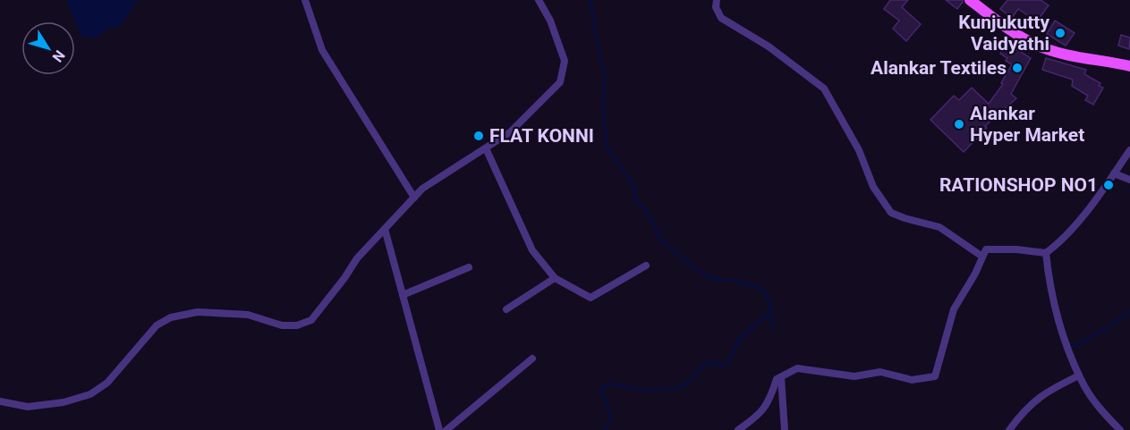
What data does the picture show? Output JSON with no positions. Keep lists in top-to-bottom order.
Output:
{
  "places": [
    "Kunjukutty Vaidyathi",
    "Alankar Textiles",
    "Alankar Hyper Market",
    "FLAT KONNI",
    "RATIONSHOP NO1"
  ],
  "north": "bottom right"
}
